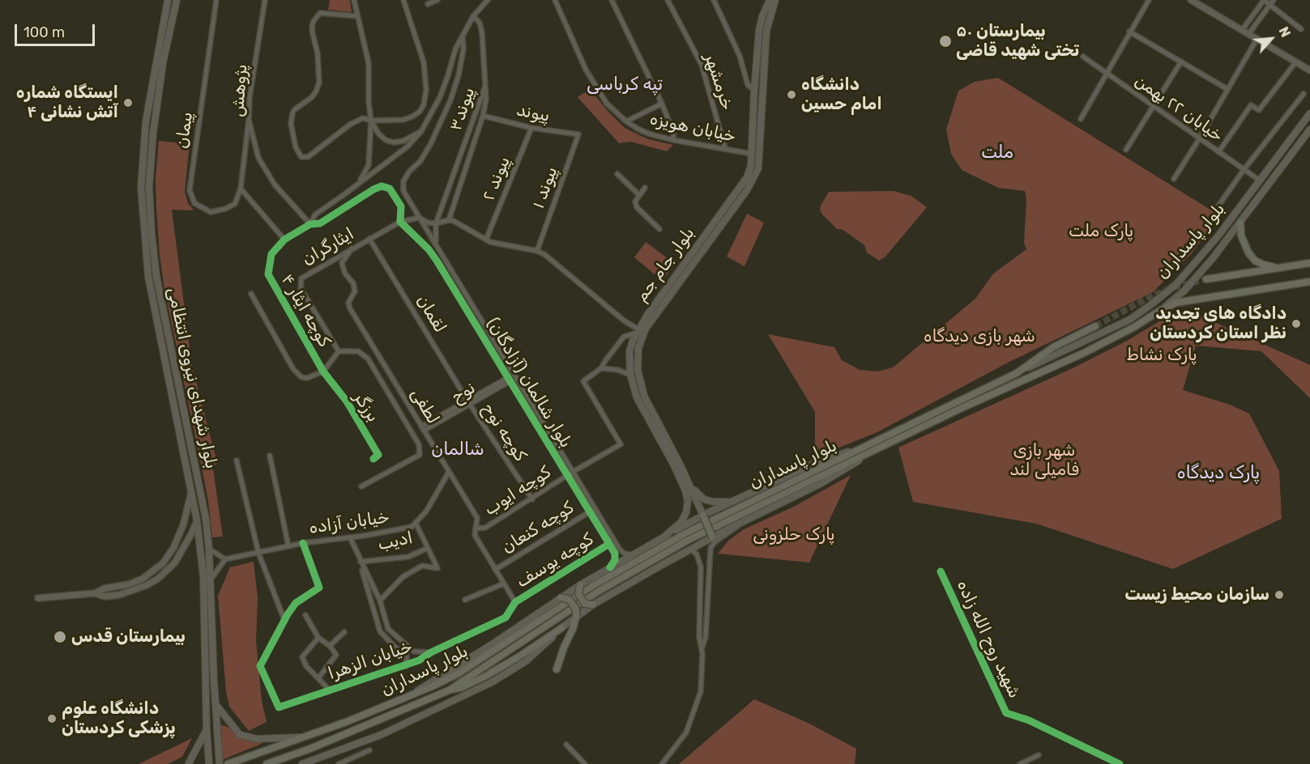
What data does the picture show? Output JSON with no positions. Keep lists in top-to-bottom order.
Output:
{
  "streets": {
    "main road": ["بلوار پاسداران", "بلوار جام جم", "بلوار شهدای نیروی انتظامی"],
    "street": [
      "خرمشهر",
      "پژوهش",
      "خیابان ۲۲ بهمن",
      "پیوند۳",
      "پیوند",
      "خیابان هویزه",
      "پیمان",
      "پیوند ۲",
      "پیوند ۱",
      "ایثارگران",
      "کوچه ایثار ۴",
      "لقمان",
      "بلوار شالمان (آزادگان)",
      "لطفی",
      "برزگر",
      "کوچه نوح",
      "کوچه ایوب",
      "خیابان آزاده",
      "کوچه کنعان",
      "ادیب",
      "کوچه یوسف",
      "شهید روح الله زاده",
      "خیابان الزهرا"
    ]
  },
  "crossings": [
    ["خرمشهر", "خیابان هویزه"],
    ["پژوهش", "کوچه ایثار ۴"],
    ["خیابان ۲۲ بهمن", "بلوار پاسداران"],
    ["پیوند۳", "پیوند"],
    ["پیوند", "پیوند ۲"],
    ["پیوند", "پیوند ۱"],
    ["خیابان هویزه", "بلوار جام جم"],
    ["ایثارگران", "لقمان"],
    ["ایثارگران", "بلوار شالمان (آزادگان)"],
    ["ایثارگران", "لطفی"],
    ["کوچه ایثار ۴", "برزگر"],
    ["لقمان", "کوچه نوح"],
    ["بلوار شالمان (آزادگان)", "کوچه ایوب"],
    ["بلوار شالمان (آزادگان)", "کوچه کنعان"],
    ["بلوار شالمان (آزادگان)", "کوچه یوسف"],
    ["لطفی", "کوچه ایوب"],
    ["لطفی", "خیابان آزاده"],
    ["لطفی", "کوچه کنعان"],
    ["لطفی", "کوچه یوسف"],
    ["لطفی", "خیابان الزهرا"],
    ["کوچه نوح", "کوچه ایوب"],
    ["کوچه یوسف", "خیابان الزهرا"]
  ],
  "districts": [
    "تپه کرباسی",
    "ملت",
    "شالمان",
    "پارک دیدگاه"
  ],
  "parks": [
    "پارک ملت",
    "شهر بازی دیدگاه",
    "پارک نشاط",
    "شهر بازی فامیلی لند",
    "پارک حلزونی"
  ],
  "places": [
    "بیمارستان ۵۰ تختی شهید قاضی",
    "دانشگاه امام حسین",
    "ایستگاه شماره ۴ آتش نشانی",
    "دادگاه های تجدید نظر استان کردستان",
    "سازمان محیط زیست",
    "بیمارستان قدس",
    "دانشگاه علوم پزشکی کردستان"
  ],
  "scale_bar": "100 m",
  "north": "top right"
}
